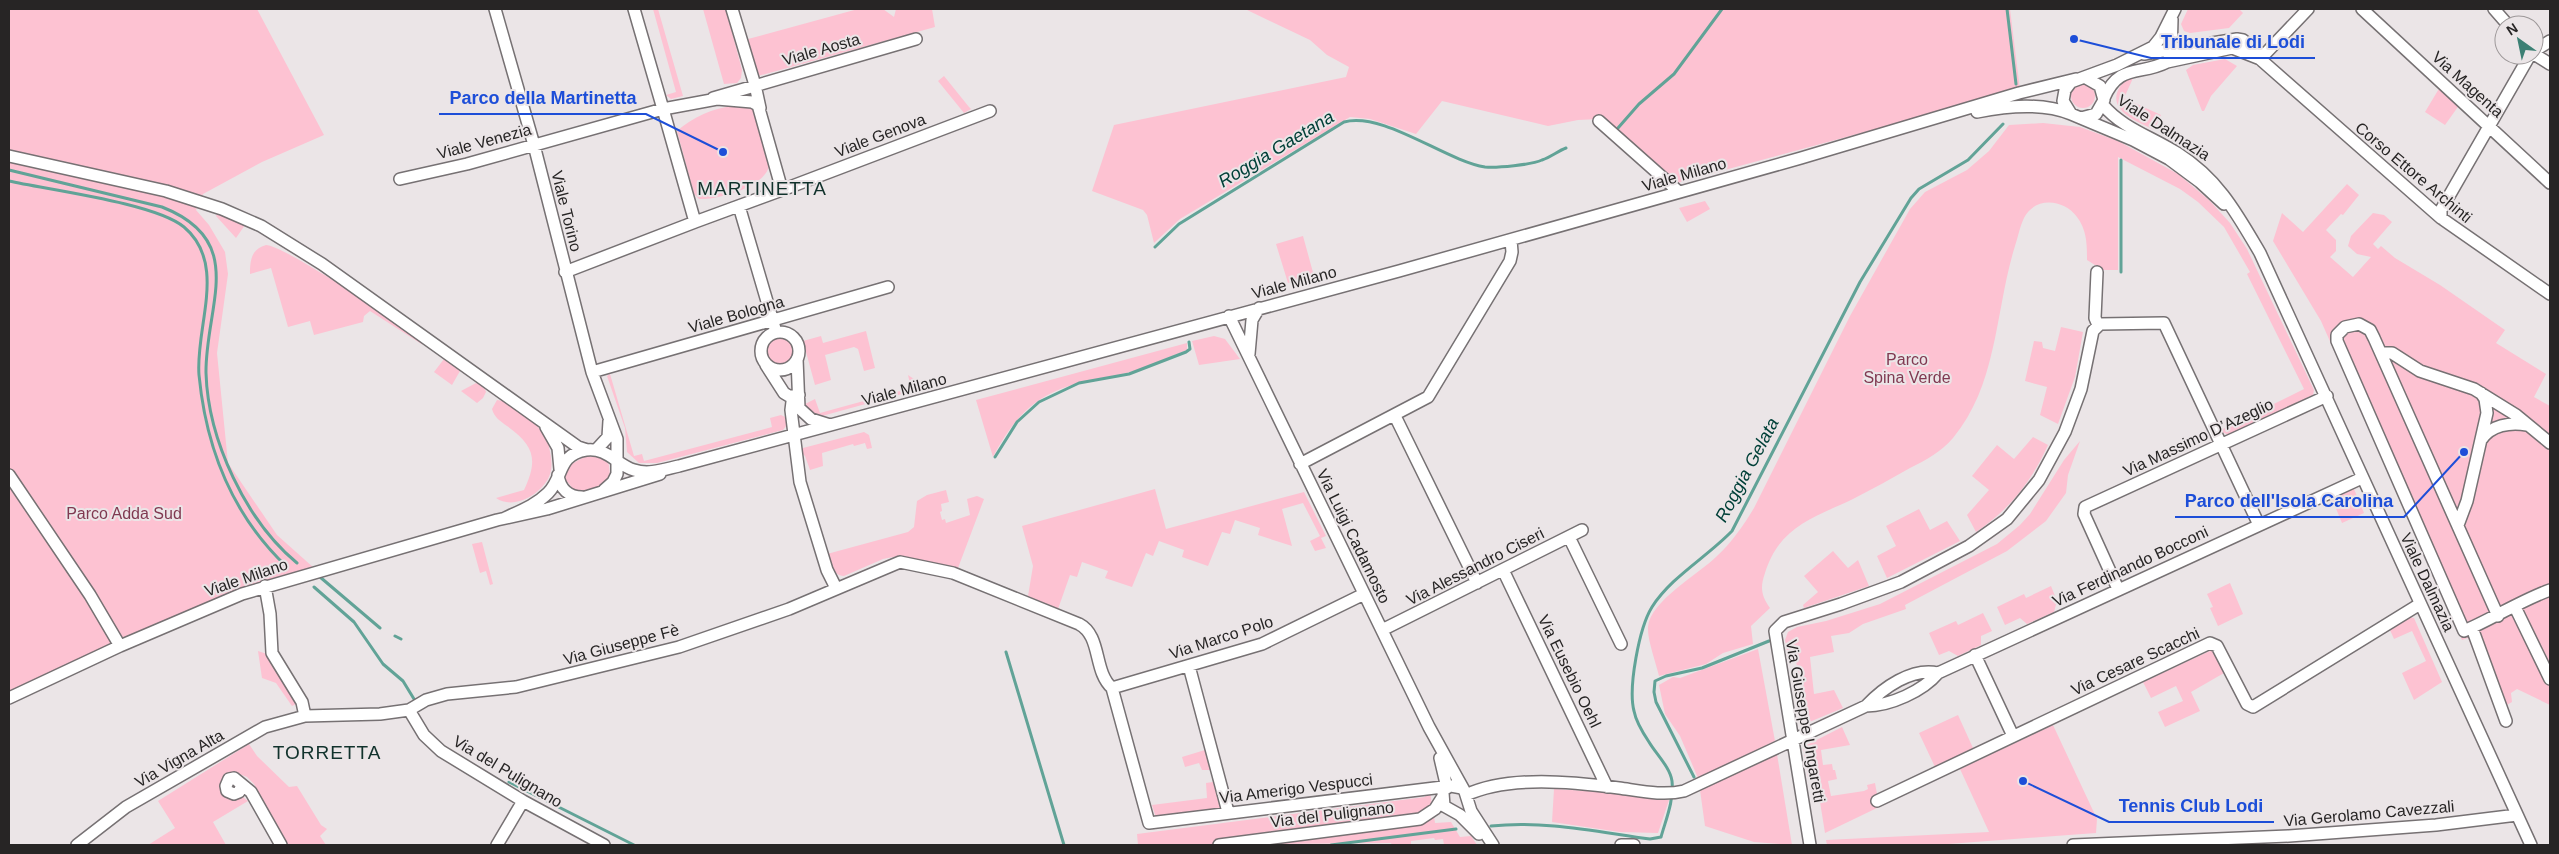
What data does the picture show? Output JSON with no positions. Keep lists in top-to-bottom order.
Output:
{
  "streets": {
    "street": [
      "Viale Aosta",
      "Via Magenta",
      "Viale Dalmazia",
      "Viale Genova",
      "Viale Venezia",
      "Corso Ettore Archinti",
      "Viale Milano",
      "Viale Torino",
      "Viale Bologna",
      "Via Massimo D’Azeglio",
      "Via Luigi Cadamosto",
      "Via Alessandro Ciseri",
      "Via Ferdinando Bocconi",
      "Via Marco Polo",
      "Via Giuseppe Fè",
      "Via Cesare Scacchi",
      "Via Eusebio Oehl",
      "Via Giuseppe Ungaretti",
      "Via Vigna Alta",
      "Via del Pulignano",
      "Via Amerigo Vespucci",
      "Via Gerolamo Cavezzali"
    ]
  },
  "crossings": [
    ["Viale Aosta", "Viale Venezia"],
    ["Viale Dalmazia", "Viale Milano"],
    ["Viale Dalmazia", "Via Massimo D’Azeglio"],
    ["Viale Dalmazia", "Via Ferdinando Bocconi"],
    ["Viale Dalmazia", "Via Cesare Scacchi"],
    ["Viale Dalmazia", "Via Gerolamo Cavezzali"],
    ["Viale Venezia", "Viale Torino"],
    ["Viale Milano", "Viale Torino"],
    ["Viale Milano", "Via Luigi Cadamosto"],
    ["Viale Torino", "Viale Bologna"],
    ["Via Massimo D’Azeglio", "Via Ferdinando Bocconi"],
    ["Via Luigi Cadamosto", "Via Alessandro Ciseri"],
    ["Via Luigi Cadamosto", "Via Ferdinando Bocconi"],
    ["Via Luigi Cadamosto", "Via Marco Polo"],
    ["Via Luigi Cadamosto", "Via del Pulignano"],
    ["Via Luigi Cadamosto", "Via Amerigo Vespucci"],
    ["Via Alessandro Ciseri", "Via Eusebio Oehl"],
    ["Via Ferdinando Bocconi", "Via Eusebio Oehl"],
    ["Via Ferdinando Bocconi", "Via Giuseppe Ungaretti"],
    ["Via Ferdinando Bocconi", "Via del Pulignano"],
    ["Via Ferdinando Bocconi", "Via Amerigo Vespucci"],
    ["Via Marco Polo", "Via Giuseppe Fè"],
    ["Via Giuseppe Fè", "Via Vigna Alta"],
    ["Via Giuseppe Fè", "Via del Pulignano"],
    ["Via Giuseppe Fè", "Via Amerigo Vespucci"],
    ["Via del Pulignano", "Via Amerigo Vespucci"]
  ],
  "districts": ["MARTINETTA", "TORRETTA"],
  "water": ["Roggia Gaetana", "Roggia Gelata"],
  "parks": ["Parco Spina Verde", "Parco Adda Sud"],
  "places": [
    "Tribunale di Lodi",
    "Parco della Martinetta",
    "Parco dell'Isola Carolina",
    "Tennis Club Lodi"
  ],
  "north": "top left"
}
